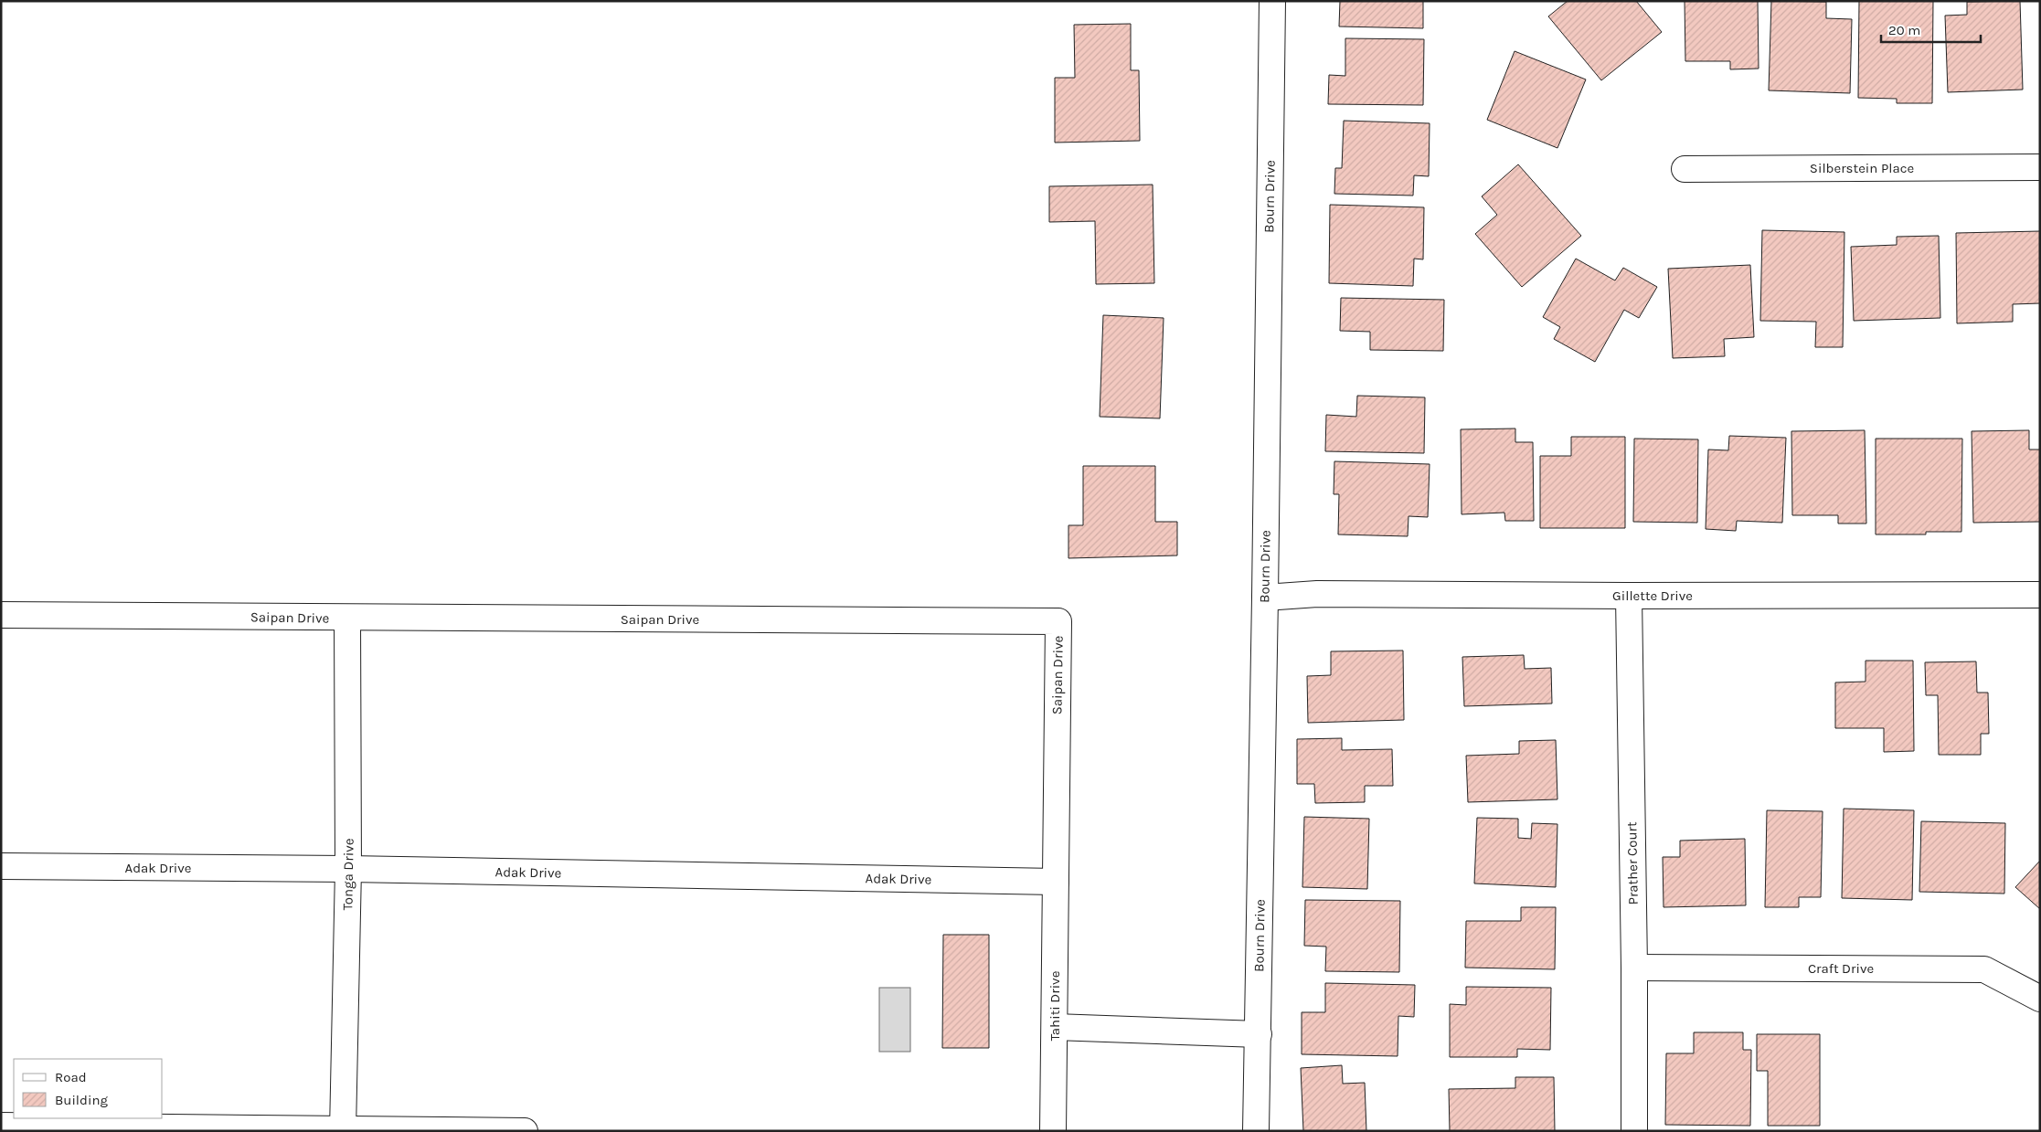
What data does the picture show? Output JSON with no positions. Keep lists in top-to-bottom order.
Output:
{
  "streets": {
    "street": [
      "Silberstein Place",
      "Bourn Drive",
      "Gillette Drive",
      "Saipan Drive",
      "Prather Court",
      "Adak Drive",
      "Tonga Drive",
      "Craft Drive",
      "Tahiti Drive"
    ]
  },
  "crossings": [
    ["Bourn Drive", "Gillette Drive"],
    ["Gillette Drive", "Prather Court"],
    ["Saipan Drive", "Adak Drive"],
    ["Saipan Drive", "Tonga Drive"],
    ["Saipan Drive", "Tahiti Drive"],
    ["Prather Court", "Craft Drive"],
    ["Adak Drive", "Tonga Drive"],
    ["Adak Drive", "Tahiti Drive"]
  ],
  "legend": ["Road", "Building"],
  "scale_bar": "20 m"
}
